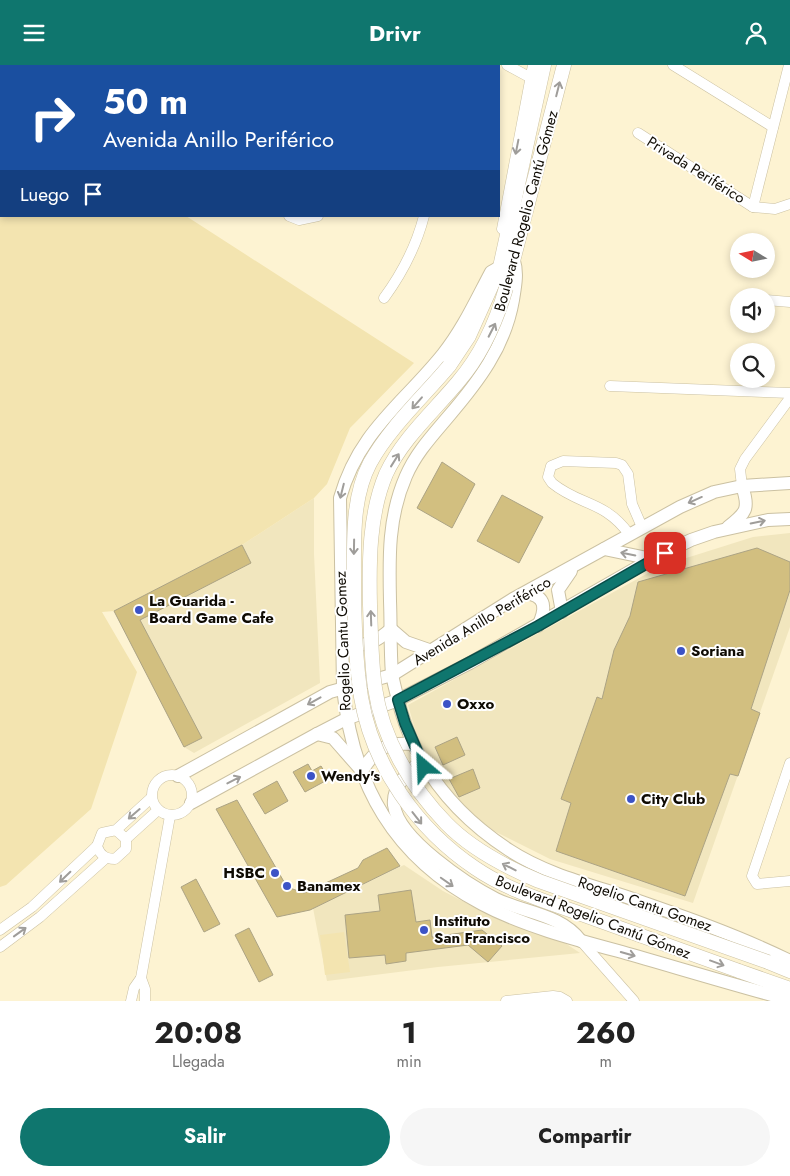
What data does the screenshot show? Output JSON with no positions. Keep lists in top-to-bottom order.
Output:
{
  "streets": {
    "main road": ["Boulevard Rogelio Cantú Gómez"],
    "street": ["Privada Periférico", "Avenida Anillo Periférico", "Rogelio Cantu Gomez"]
  },
  "crossings": [
    ["Boulevard Rogelio Cantú Gómez", "Rogelio Cantu Gomez"],
    ["Avenida Anillo Periférico", "Rogelio Cantu Gomez"]
  ],
  "places": [
    "La Guarida - Board Game Cafe",
    "Soriana",
    "Oxxo",
    "Wendy's",
    "City Club",
    "HSBC",
    "Banamex",
    "Instituto San Francisco"
  ],
  "north": "left",
  "page": {
    "header": "Drivr",
    "turn": ["50 m", "Avenida Anillo Periférico"],
    "then": "Luego",
    "eta": [
      "20:08",
      "Llegada",
      "1",
      "min",
      "260",
      "m"
    ],
    "buttons": ["Salir", "Compartir"]
  }
}
